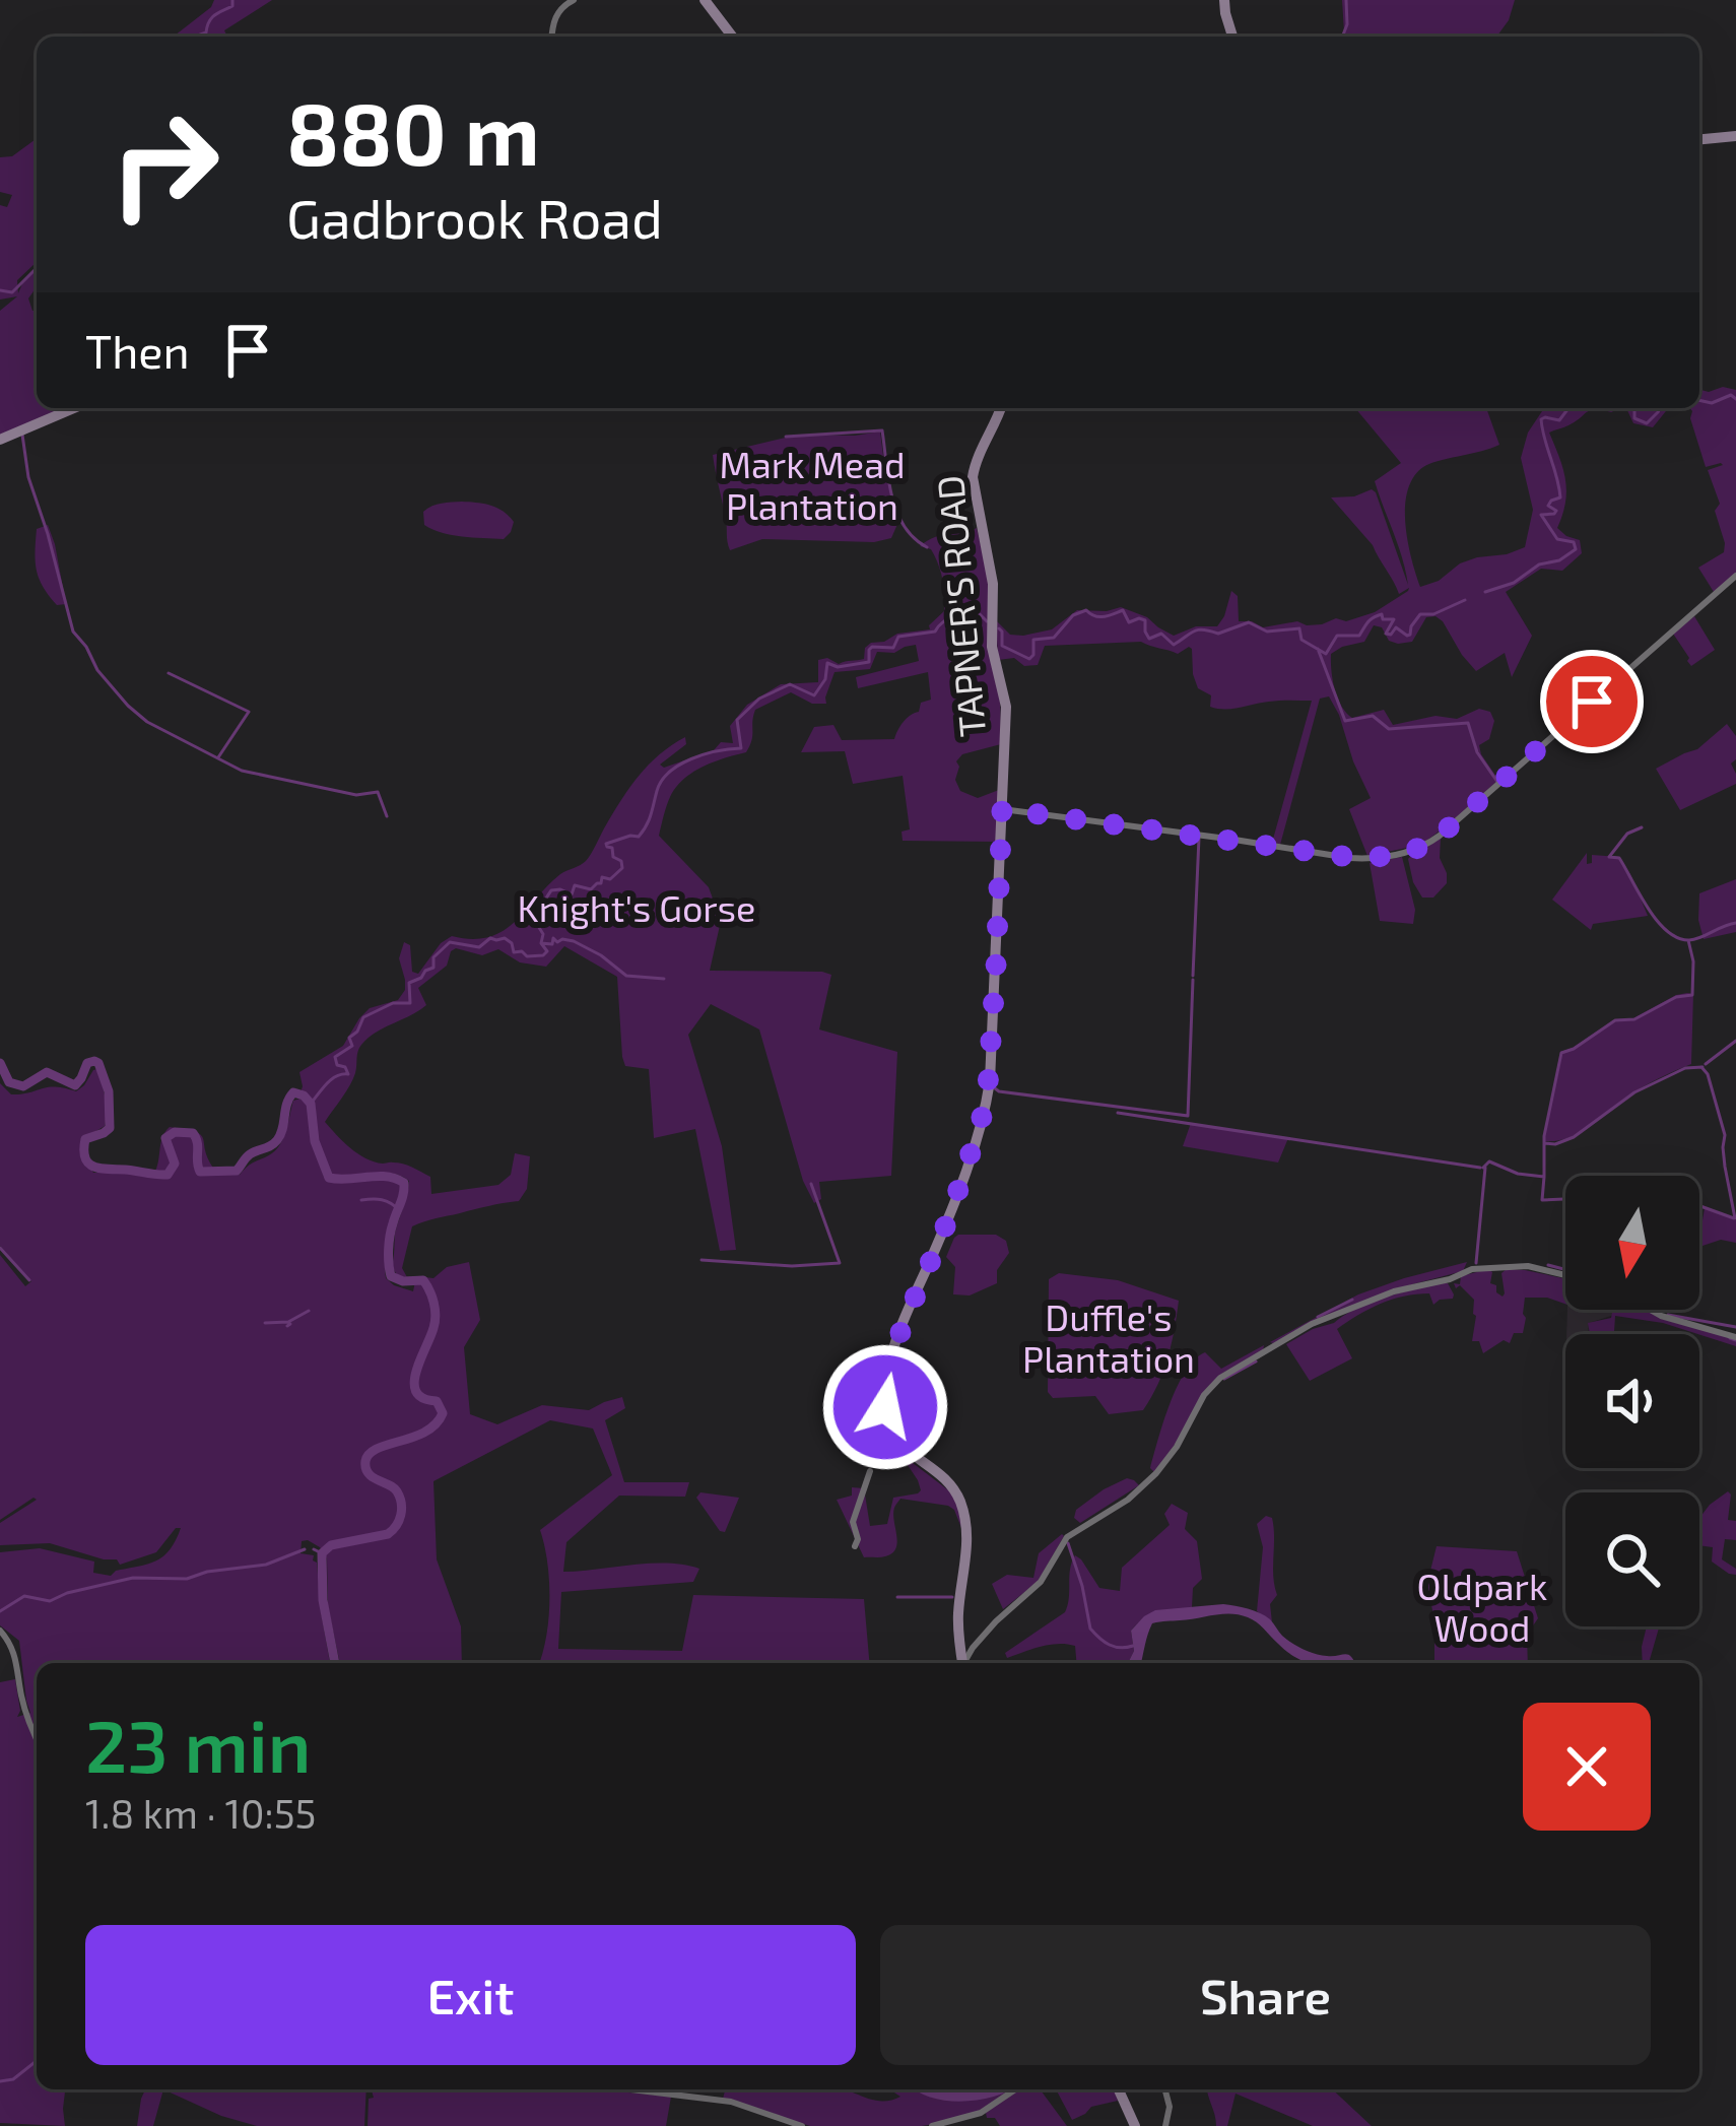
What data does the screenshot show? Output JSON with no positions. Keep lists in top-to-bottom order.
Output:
{
  "streets": {
    "street": ["TAPNER'S ROAD"]
  },
  "parks": [
    "Mark Mead Plantation",
    "Knight's Gorse",
    "Duffle's Plantation",
    "Oldpark Wood"
  ],
  "north": "bottom",
  "page": {
    "turn": ["880 m", "Gadbrook Road"],
    "then": "Then",
    "heading": ["23 min", "1.8 km · 10:55"],
    "buttons": ["Exit", "Share"]
  }
}
